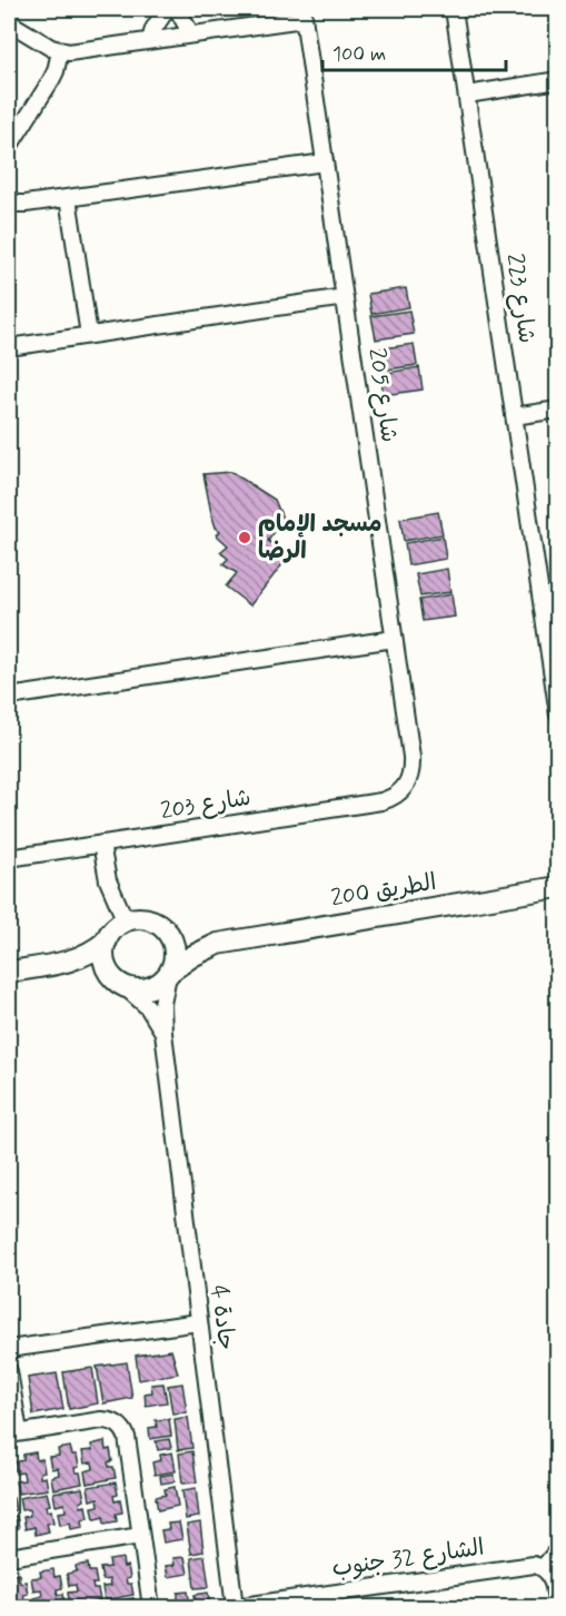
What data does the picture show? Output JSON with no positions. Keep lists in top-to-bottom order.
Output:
{
  "streets": {
    "main road": ["الطريق 200"],
    "street": [
      "شارع 223",
      "شارع 205",
      "شارع 203",
      "جادة 4",
      "الشارع 32 جنوب"
    ]
  },
  "crossings": [
    ["شارع 205", "شارع 203"],
    ["الطريق 200", "جادة 4"],
    ["جادة 4", "الشارع 32 جنوب"]
  ],
  "places": ["مسجد الإمام الرضا"],
  "scale_bar": "100 m"
}
